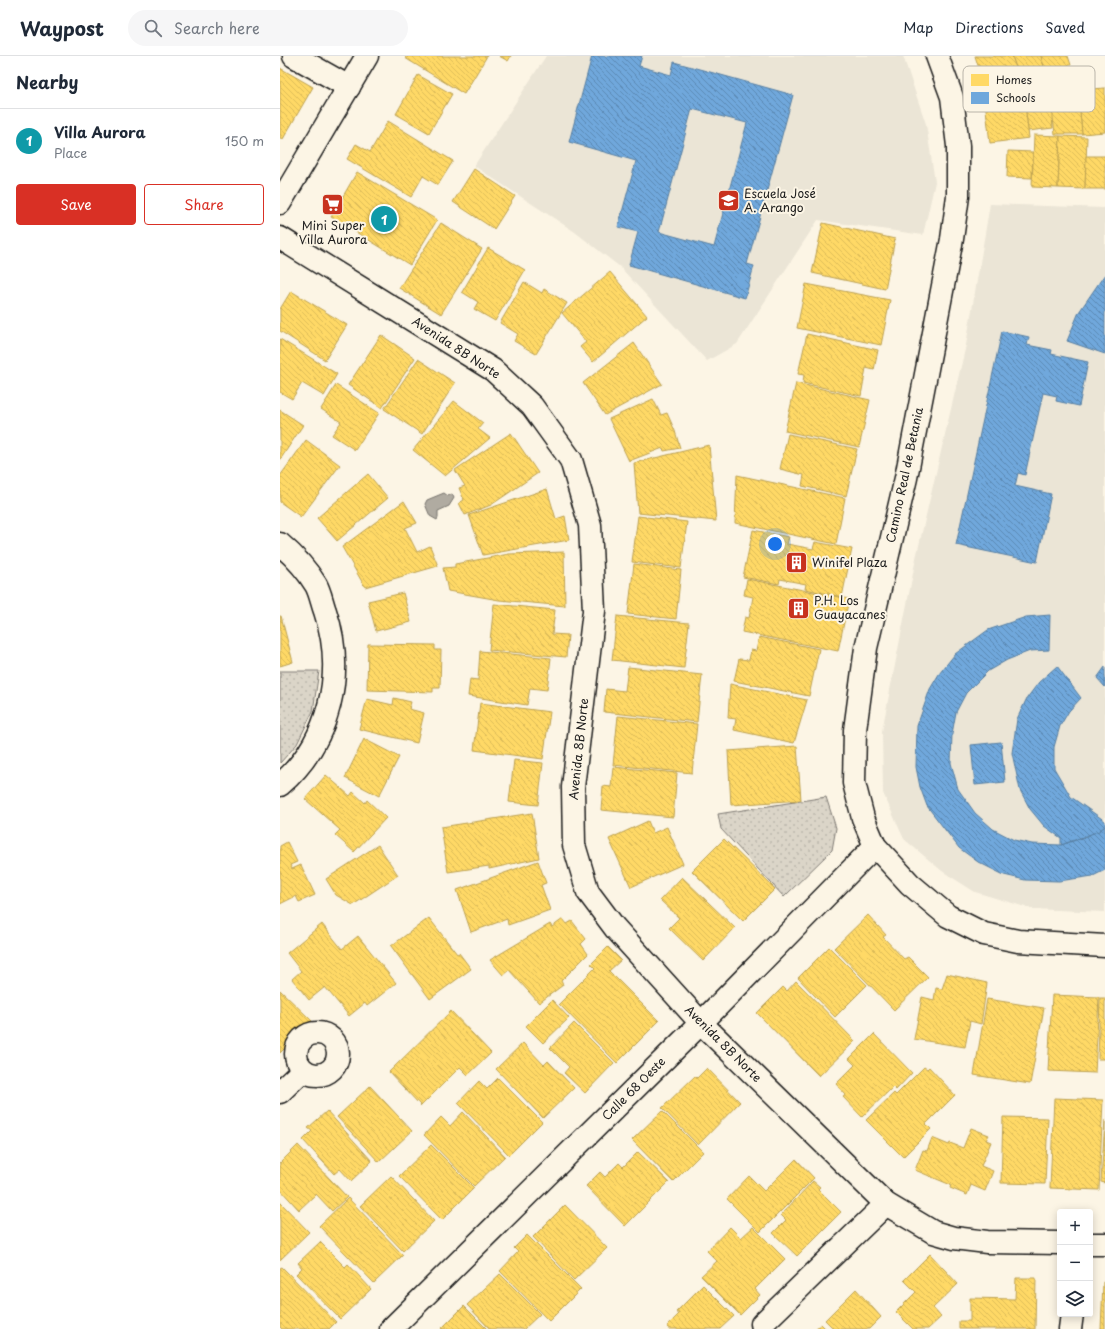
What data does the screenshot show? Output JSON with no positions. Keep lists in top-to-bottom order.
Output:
{
  "streets": {
    "street": ["Avenida 8B Norte", "Camino Real de Betania", "Calle 68 Oeste"]
  },
  "crossings": [
    ["Avenida 8B Norte", "Calle 68 Oeste"],
    ["Camino Real de Betania", "Calle 68 Oeste"]
  ],
  "places": {
    "school or university": ["Escuela José A. Arango"],
    "supermarket": ["Mini Super Villa Aurora"],
    "building": ["Winifel Plaza", "P.H. Los Guayacanes"]
  },
  "legend": ["Homes", "Schools"],
  "page": {
    "header": "Waypost",
    "search": "Search here",
    "nav": ["Map", "Directions", "Saved"],
    "heading": "Nearby",
    "list": [
      {
        "mark": "1",
        "name": "Villa Aurora",
        "note": "Place",
        "value": "150 m"
      }
    ],
    "buttons": ["Save", "Share"],
    "pins": "1",
    "map_buttons": ["+", "−"]
  }
}
